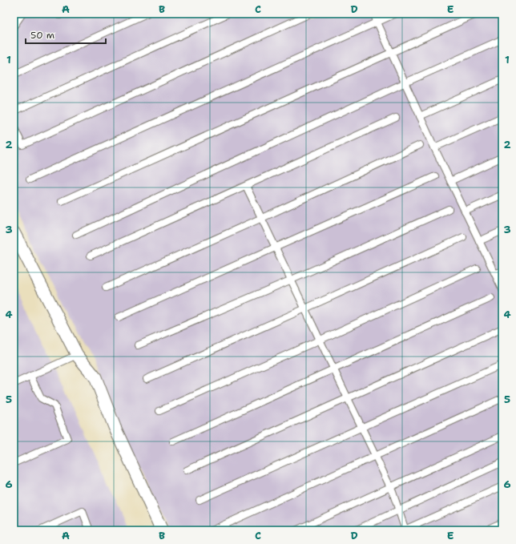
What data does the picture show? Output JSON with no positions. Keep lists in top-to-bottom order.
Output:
{
  "scale_bar": "50 m",
  "grid": {
    "columns": [
      "A",
      "B",
      "C",
      "D",
      "E"
    ],
    "rows": [
      "1",
      "2",
      "3",
      "4",
      "5",
      "6"
    ]
  }
}
